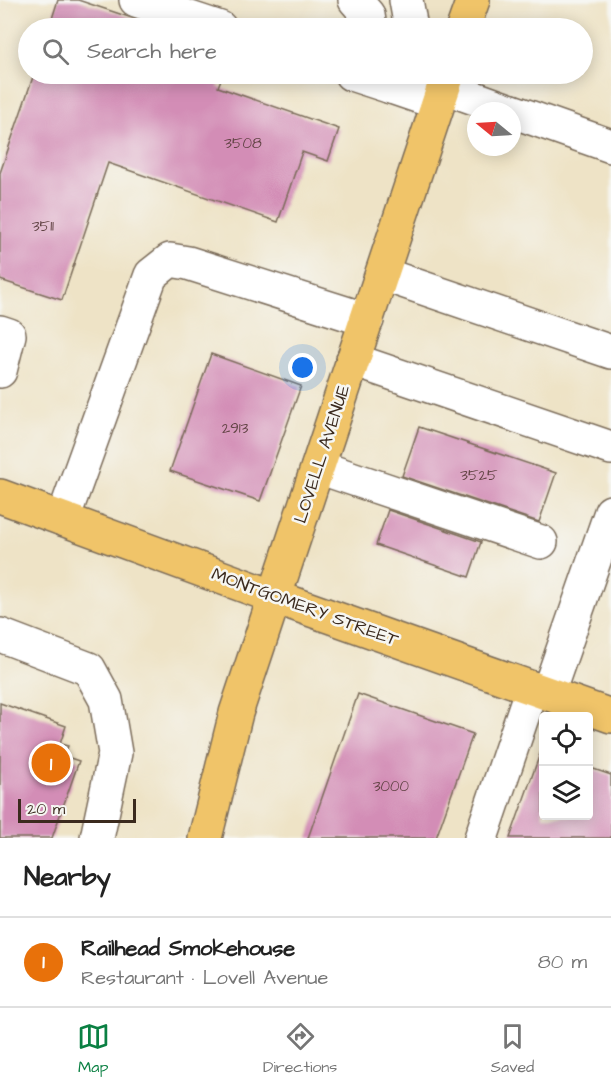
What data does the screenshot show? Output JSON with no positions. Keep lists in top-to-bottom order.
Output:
{
  "streets": {
    "main road": ["LOVELL AVENUE", "MONTGOMERY STREET"]
  },
  "crossings": [
    ["LOVELL AVENUE", "MONTGOMERY STREET"]
  ],
  "house_numbers": [
    "3508",
    "3511",
    "2913",
    "3525",
    "3000"
  ],
  "scale_bar": "20 m",
  "north": "left",
  "page": {
    "search": "Search here",
    "pins": "1",
    "scale": "20 m",
    "heading": "Nearby",
    "list": [
      {
        "mark": "1",
        "name": "Railhead Smokehouse",
        "note": "Restaurant · Lovell Avenue",
        "value": "80 m"
      }
    ],
    "nav": ["Map", "Directions", "Saved"]
  }
}
